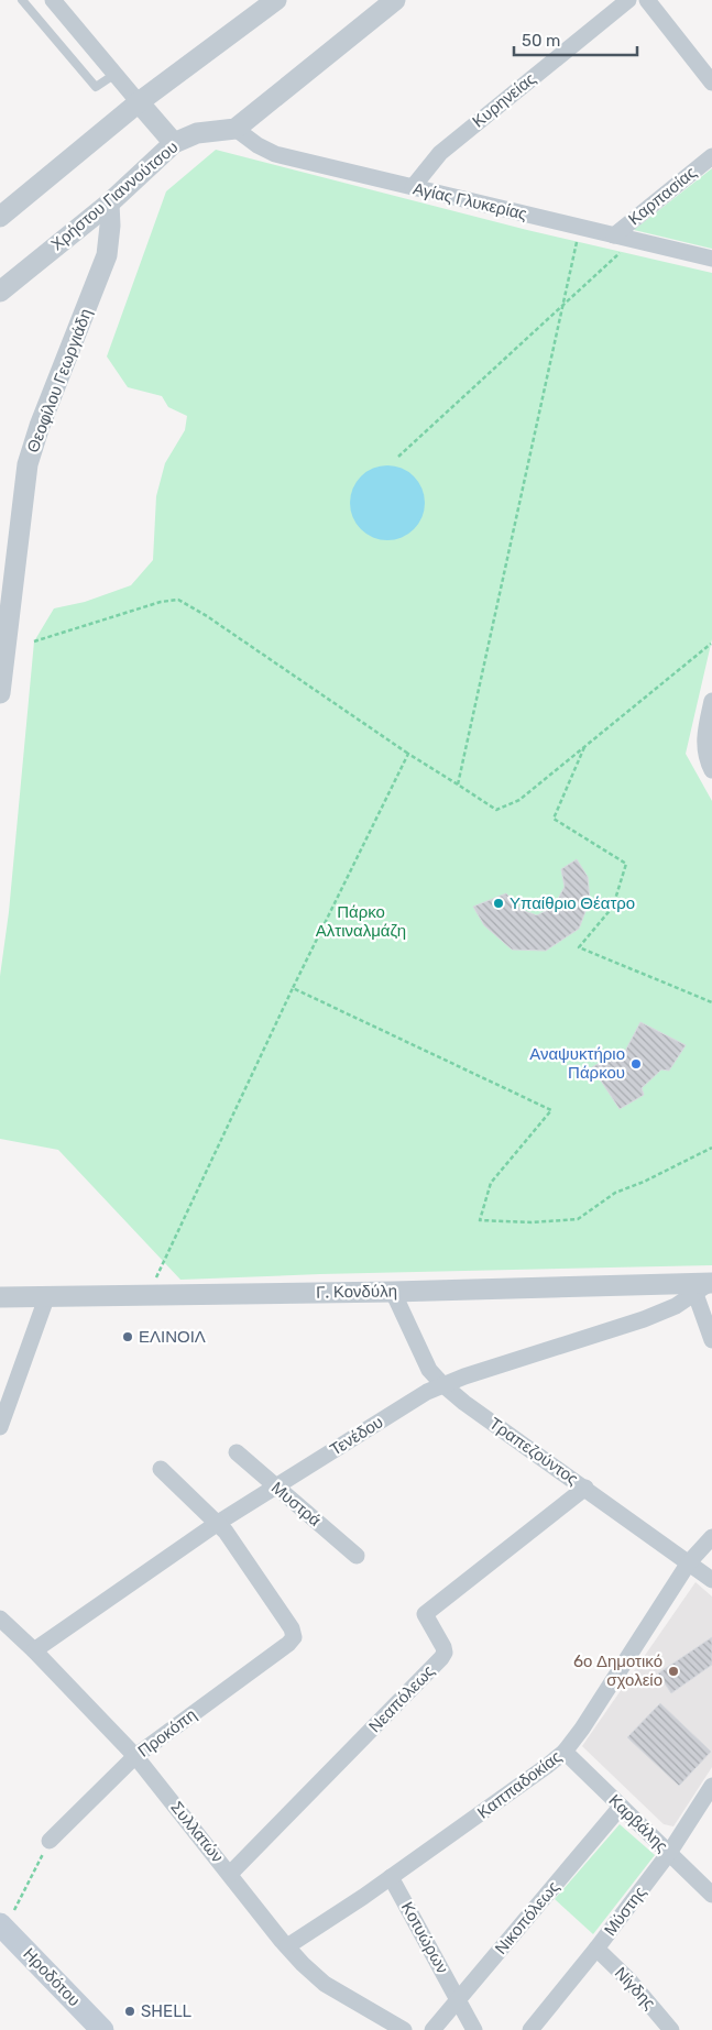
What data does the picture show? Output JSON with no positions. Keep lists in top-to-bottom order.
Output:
{
  "streets": {
    "main road": ["Ηροδότου"],
    "street": [
      "Κυρηνείας",
      "Χρήστου Γιαννούτσου",
      "Καρπασίας",
      "Αγίας Γλυκερίας",
      "Θεοφίλου Γεωργιάδη",
      "Γ. Κονδύλη",
      "Τενέδου",
      "Τραπεζούντος",
      "Μυστρά",
      "Νεαπόλεως",
      "Προκόπη",
      "Καππαδοκίας",
      "Καρβάλης",
      "Συλλατών",
      "Μύστης",
      "Νικοπόλεως",
      "Κοτυώρων",
      "Νίγδης"
    ]
  },
  "crossings": [
    ["Κυρηνείας", "Αγίας Γλυκερίας"],
    ["Χρήστου Γιαννούτσου", "Αγίας Γλυκερίας"],
    ["Χρήστου Γιαννούτσου", "Θεοφίλου Γεωργιάδη"],
    ["Καρπασίας", "Αγίας Γλυκερίας"],
    ["Γ. Κονδύλη", "Τενέδου"],
    ["Γ. Κονδύλη", "Τραπεζούντος"],
    ["Τενέδου", "Τραπεζούντος"],
    ["Τενέδου", "Μυστρά"],
    ["Τενέδου", "Προκόπη"],
    ["Τενέδου", "Συλλατών"],
    ["Τραπεζούντος", "Νεαπόλεως"],
    ["Τραπεζούντος", "Καππαδοκίας"],
    ["Νεαπόλεως", "Συλλατών"],
    ["Προκόπη", "Συλλατών"],
    ["Καππαδοκίας", "Καρβάλης"],
    ["Καππαδοκίας", "Συλλατών"],
    ["Καππαδοκίας", "Κοτυώρων"],
    ["Καρβάλης", "Μύστης"],
    ["Καρβάλης", "Νικοπόλεως"],
    ["Μύστης", "Νίγδης"],
    ["Νικοπόλεως", "Κοτυώρων"]
  ],
  "parks": ["Πάρκο Αλτιναλμάζη"],
  "places": [
    "Υπαίθριο Θέατρο",
    "Αναψυκτήριο Πάρκου",
    "ΕΛΙΝΟΙΛ",
    "6ο Δημοτικό σχολείο",
    "SHELL"
  ],
  "scale_bar": "50 m"
}
